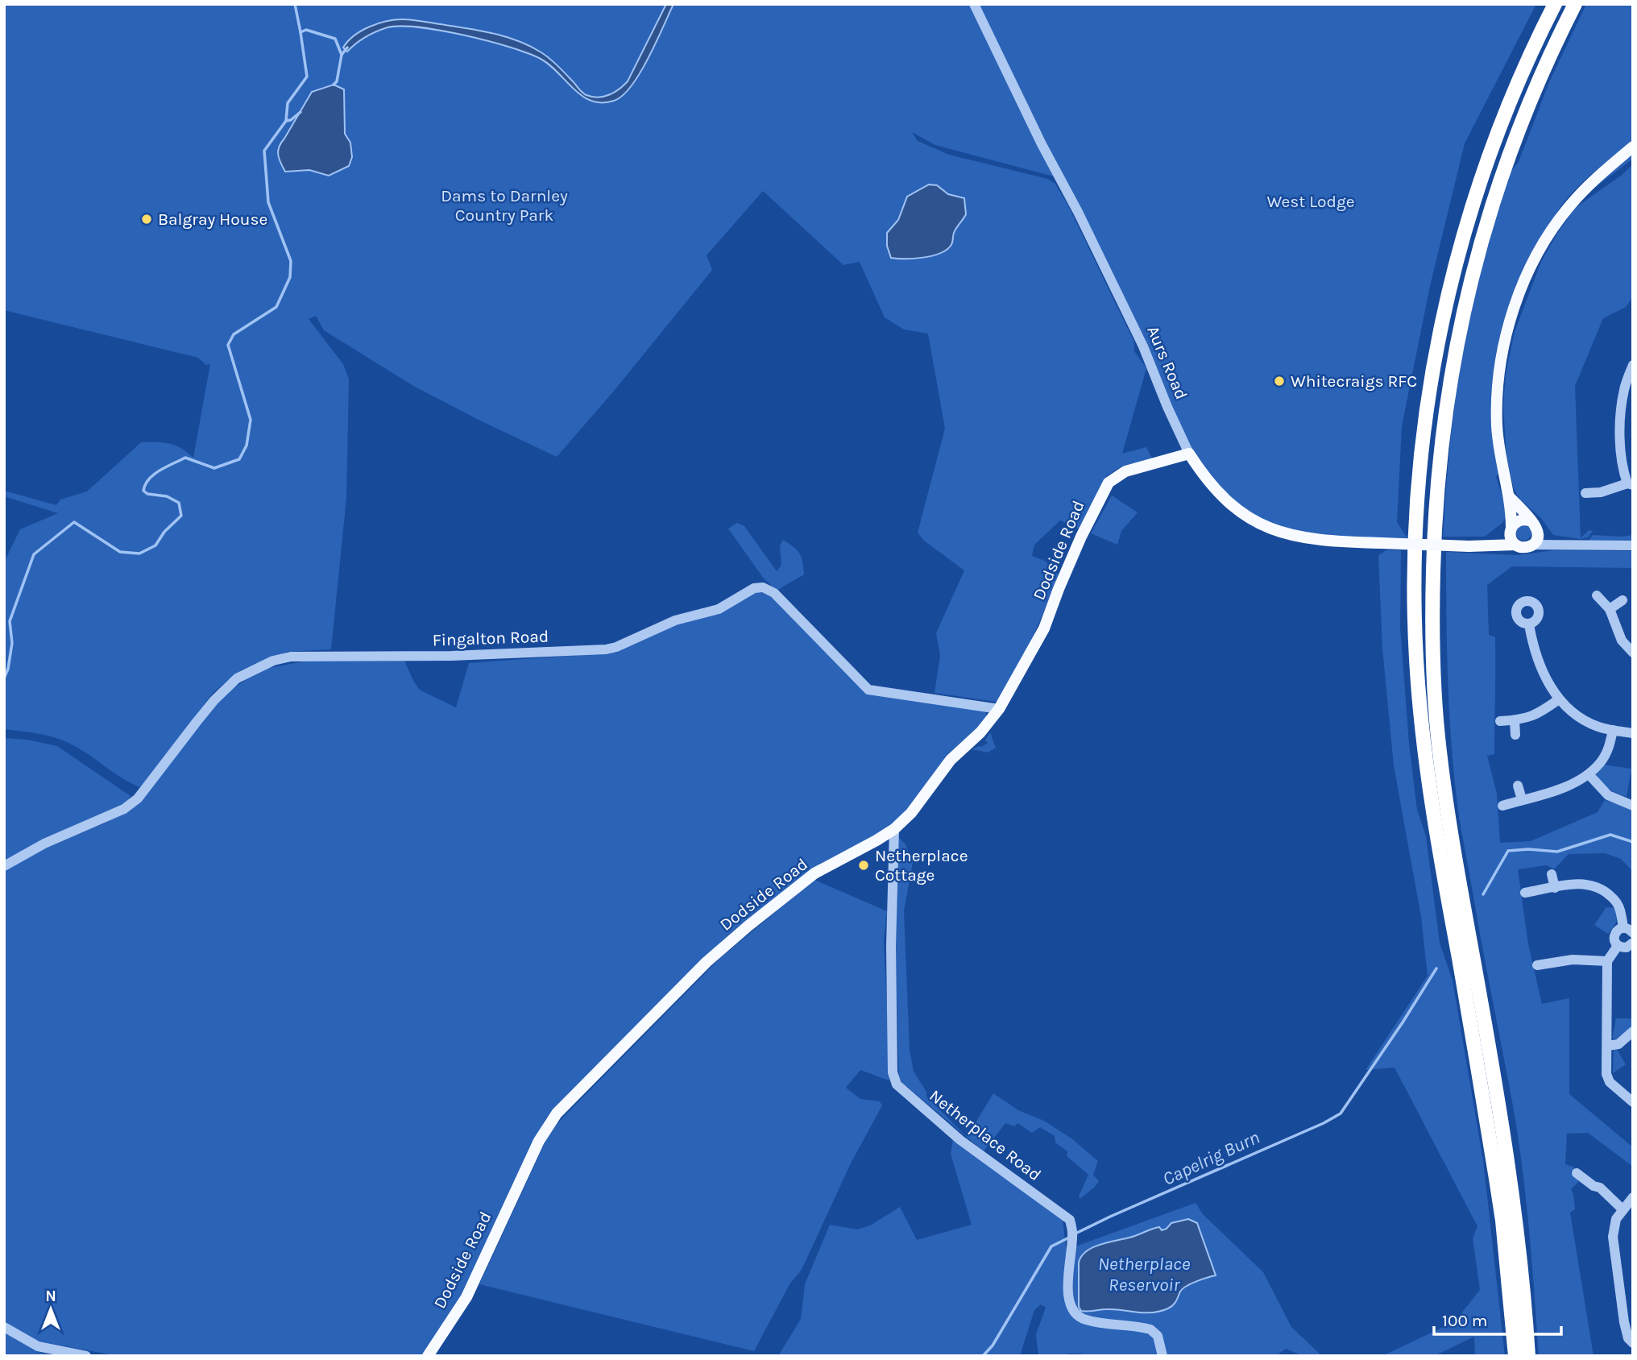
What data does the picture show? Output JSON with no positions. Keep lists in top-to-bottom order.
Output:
{
  "streets": {
    "main road": ["Aurs Road", "Dodside Road"],
    "street": ["Fingalton Road", "Netherplace Road"]
  },
  "crossings": [
    ["Aurs Road", "Dodside Road"],
    ["Dodside Road", "Fingalton Road"],
    ["Dodside Road", "Netherplace Road"]
  ],
  "water": ["Capelrig Burn", "Netherplace Reservoir"],
  "parks": ["Dams to Darnley Country Park", "West Lodge"],
  "places": ["Balgray House", "Whitecraigs RFC", "Netherplace Cottage"],
  "scale_bar": "100 m",
  "north": "top"
}
